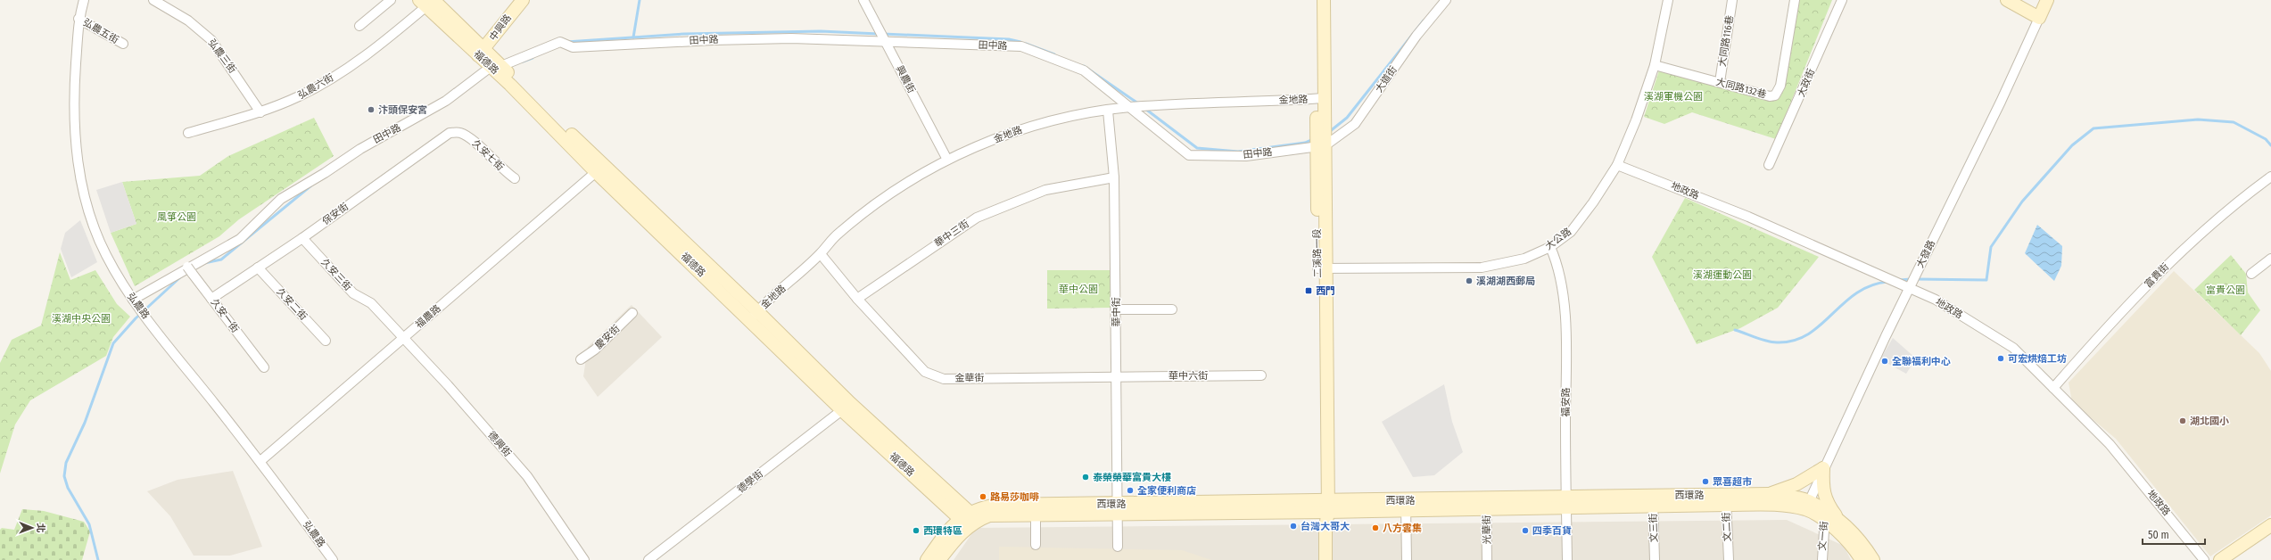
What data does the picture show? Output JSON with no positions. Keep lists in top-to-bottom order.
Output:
{
  "streets": {
    "street": [
      "中興路",
      "弘農五街",
      "田中路",
      "大同路116巷",
      "弘農三街",
      "福德路",
      "興農街",
      "大道街",
      "大政街",
      "弘農六街",
      "大同路132巷",
      "金地路",
      "久安七街",
      "地政路",
      "保安街",
      "華中三街",
      "大公路",
      "二溪路一段",
      "大發路",
      "久安三街",
      "富貴街",
      "久安二街",
      "弘農路",
      "華中街",
      "久安一街",
      "福農路",
      "慶安街",
      "華中六街",
      "金華街",
      "福安路",
      "德興街",
      "德學街",
      "西環路",
      "文二街",
      "文三街",
      "光華街",
      "文一街"
    ]
  },
  "crossings": [
    ["中興路", "福德路"],
    ["弘農五街", "弘農路"],
    ["田中路", "福德路"],
    ["田中路", "興農街"],
    ["田中路", "大道街"],
    ["田中路", "金地路"],
    ["田中路", "二溪路一段"],
    ["田中路", "弘農路"],
    ["田中路", "久安一街"],
    ["大同路116巷", "大同路132巷"],
    ["弘農三街", "弘農六街"],
    ["福德路", "弘農六街"],
    ["福德路", "金地路"],
    ["福德路", "福農路"],
    ["福德路", "德學街"],
    ["福德路", "西環路"],
    ["興農街", "金地路"],
    ["大道街", "二溪路一段"],
    ["大同路132巷", "大公路"],
    ["金地路", "二溪路一段"],
    ["金地路", "華中街"],
    ["久安七街", "保安街"],
    ["地政路", "大公路"],
    ["地政路", "大發路"],
    ["地政路", "富貴街"],
    ["保安街", "久安三街"],
    ["保安街", "久安二街"],
    ["保安街", "久安一街"],
    ["華中三街", "華中街"],
    ["華中三街", "金華街"],
    ["大公路", "二溪路一段"],
    ["大公路", "福安路"],
    ["二溪路一段", "西環路"],
    ["大發路", "西環路"],
    ["久安三街", "福農路"],
    ["久安三街", "德興街"],
    ["弘農路", "福農路"],
    ["華中街", "華中六街"],
    ["華中街", "金華街"],
    ["華中街", "西環路"],
    ["福農路", "德興街"],
    ["華中六街", "金華街"],
    ["福安路", "西環路"],
    ["西環路", "文二街"],
    ["西環路", "文三街"],
    ["西環路", "光華街"],
    ["西環路", "文一街"]
  ],
  "parks": [
    "溪湖軍機公園",
    "風箏公園",
    "溪湖運動公園",
    "華中公園",
    "富貴公園",
    "溪湖中央公園"
  ],
  "places": {
    "other": [
      "汴頭保安宮",
      "溪湖湖西郵局",
      "可宏烘焙工坊",
      "全聯福利中心",
      "湖北國小",
      "泰榮榮華富貴大樓",
      "眾喜超市",
      "全家便利商店",
      "路易莎咖啡",
      "台灣大哥大",
      "八方雲集",
      "西環特區",
      "四季百貨"
    ],
    "transit": ["西門"]
  },
  "scale_bar": "50 m",
  "north": "right"
}
